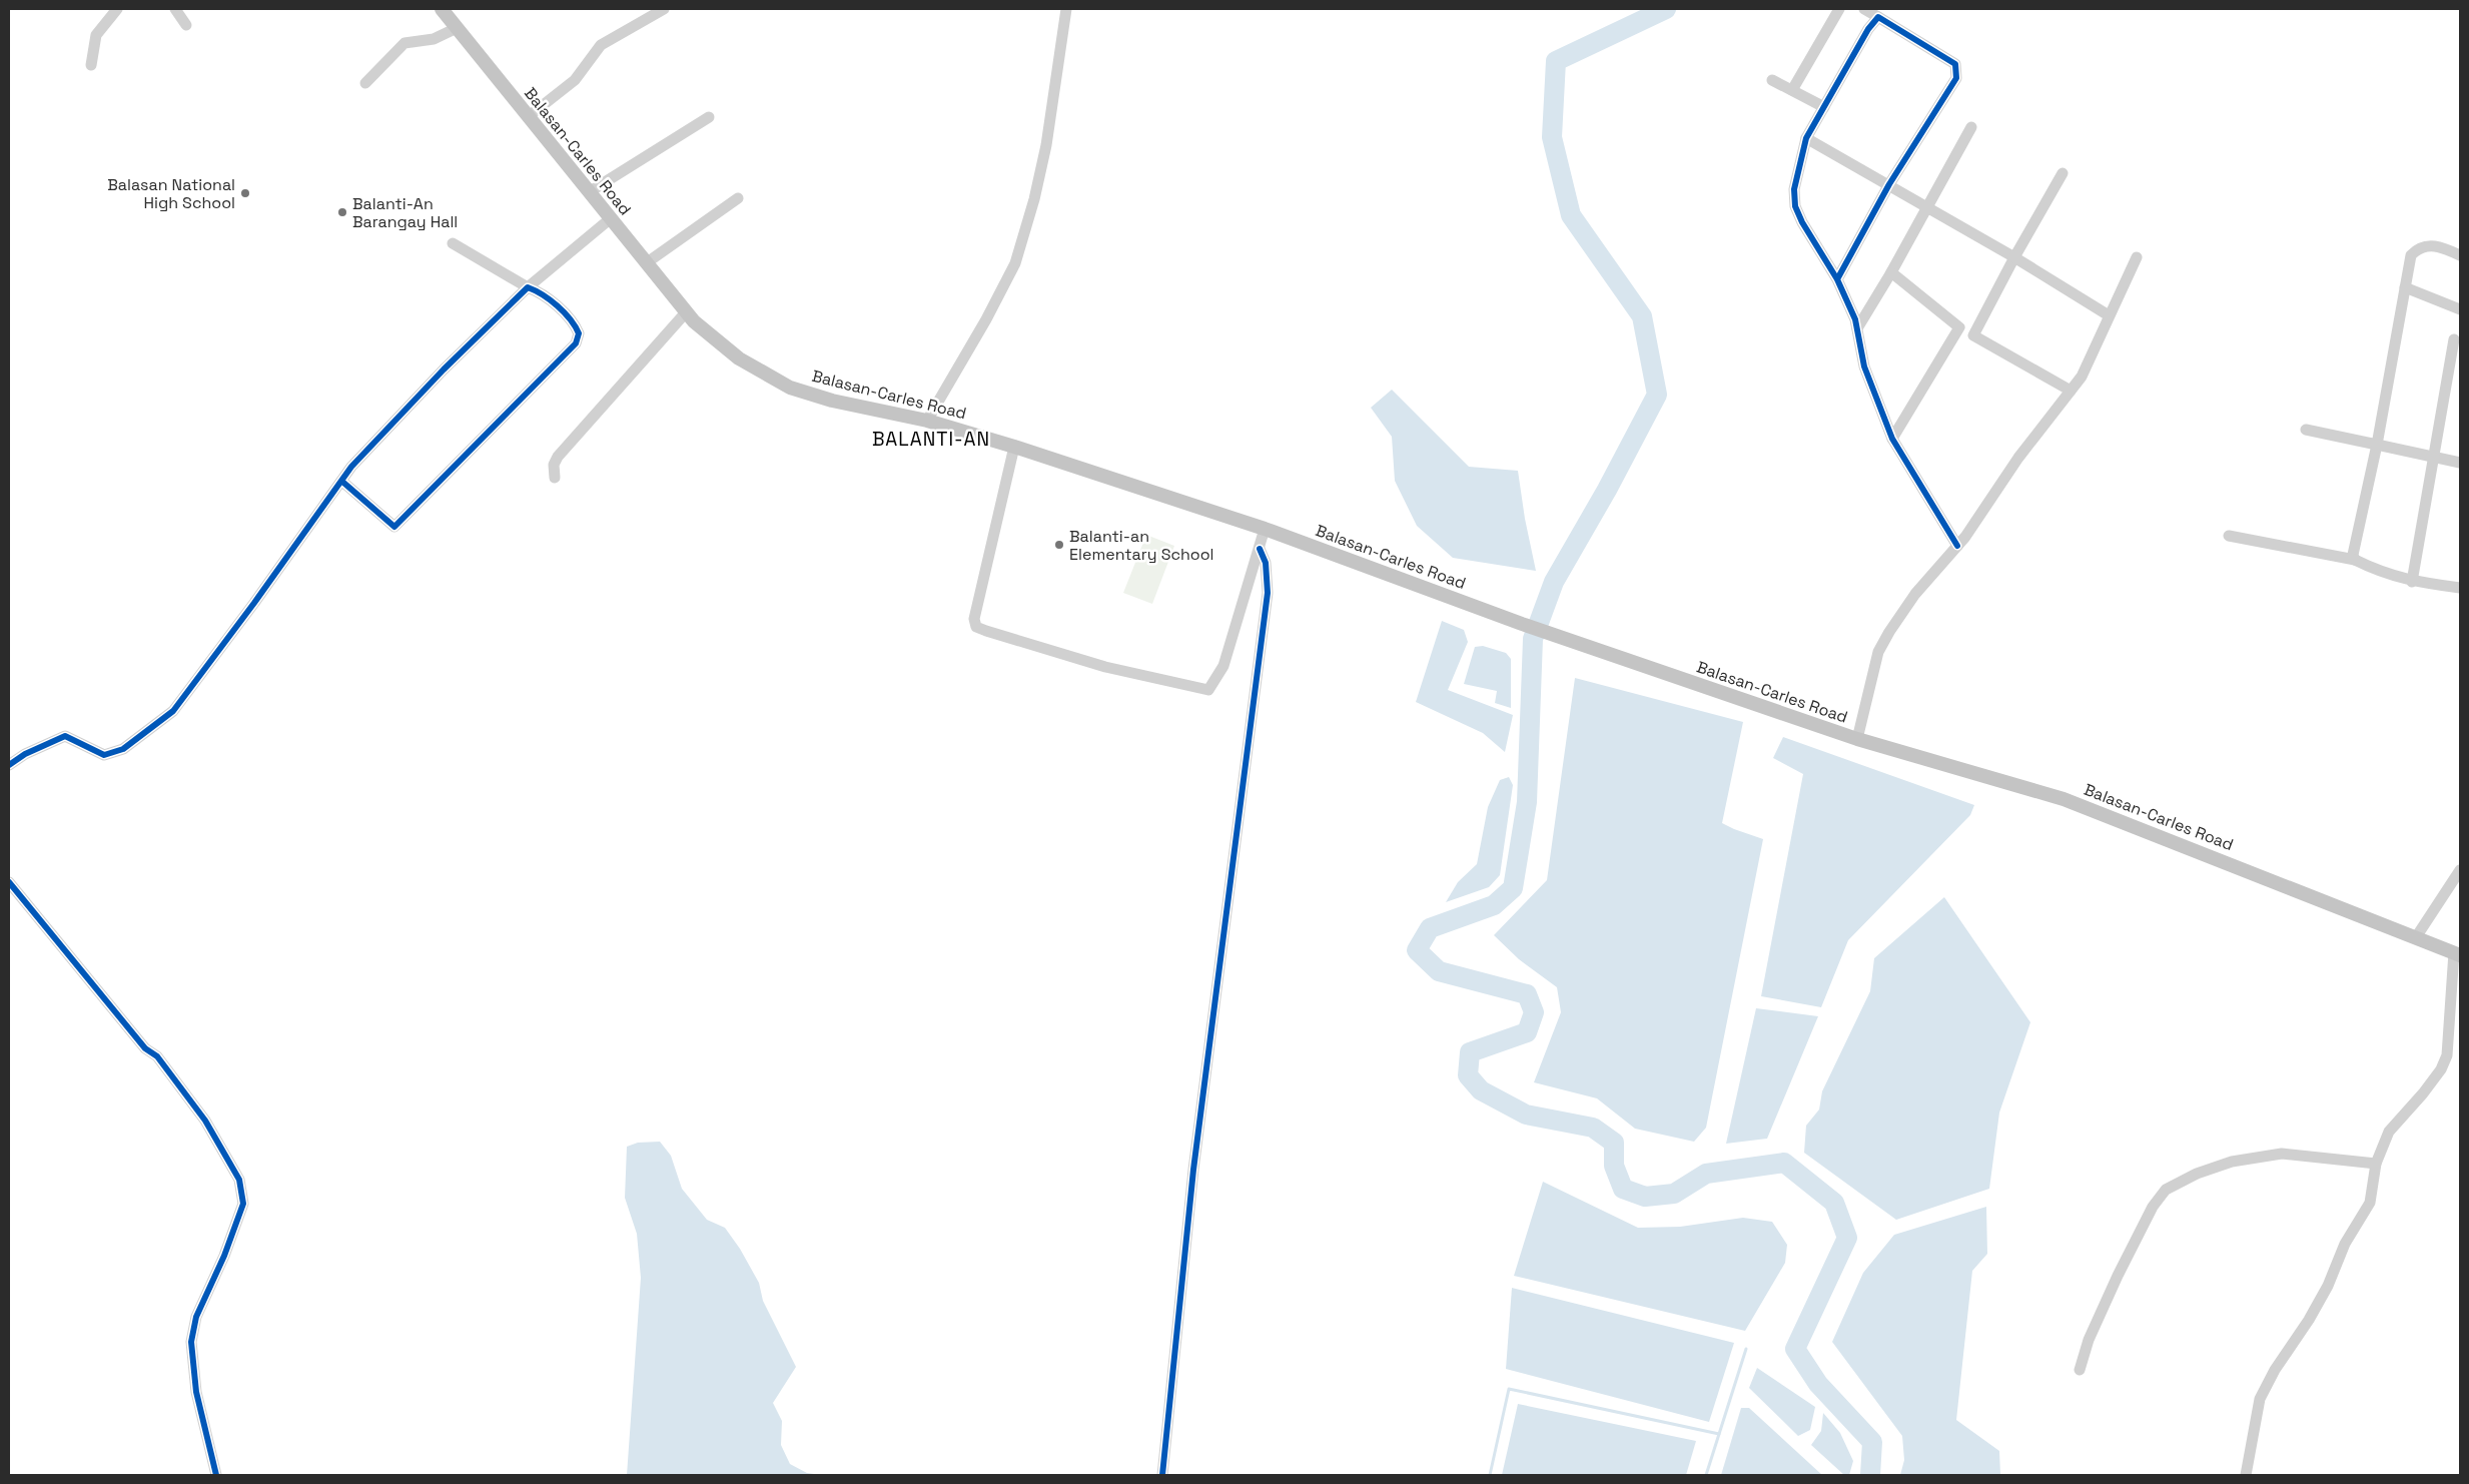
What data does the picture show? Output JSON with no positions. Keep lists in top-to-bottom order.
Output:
{
  "streets": {
    "main road": ["Balasan-Carles Road"]
  },
  "districts": ["BALANTI-AN"],
  "places": ["Balasan National High School", "Balanti-An Barangay Hall", "Balanti-an Elementary School"]
}
